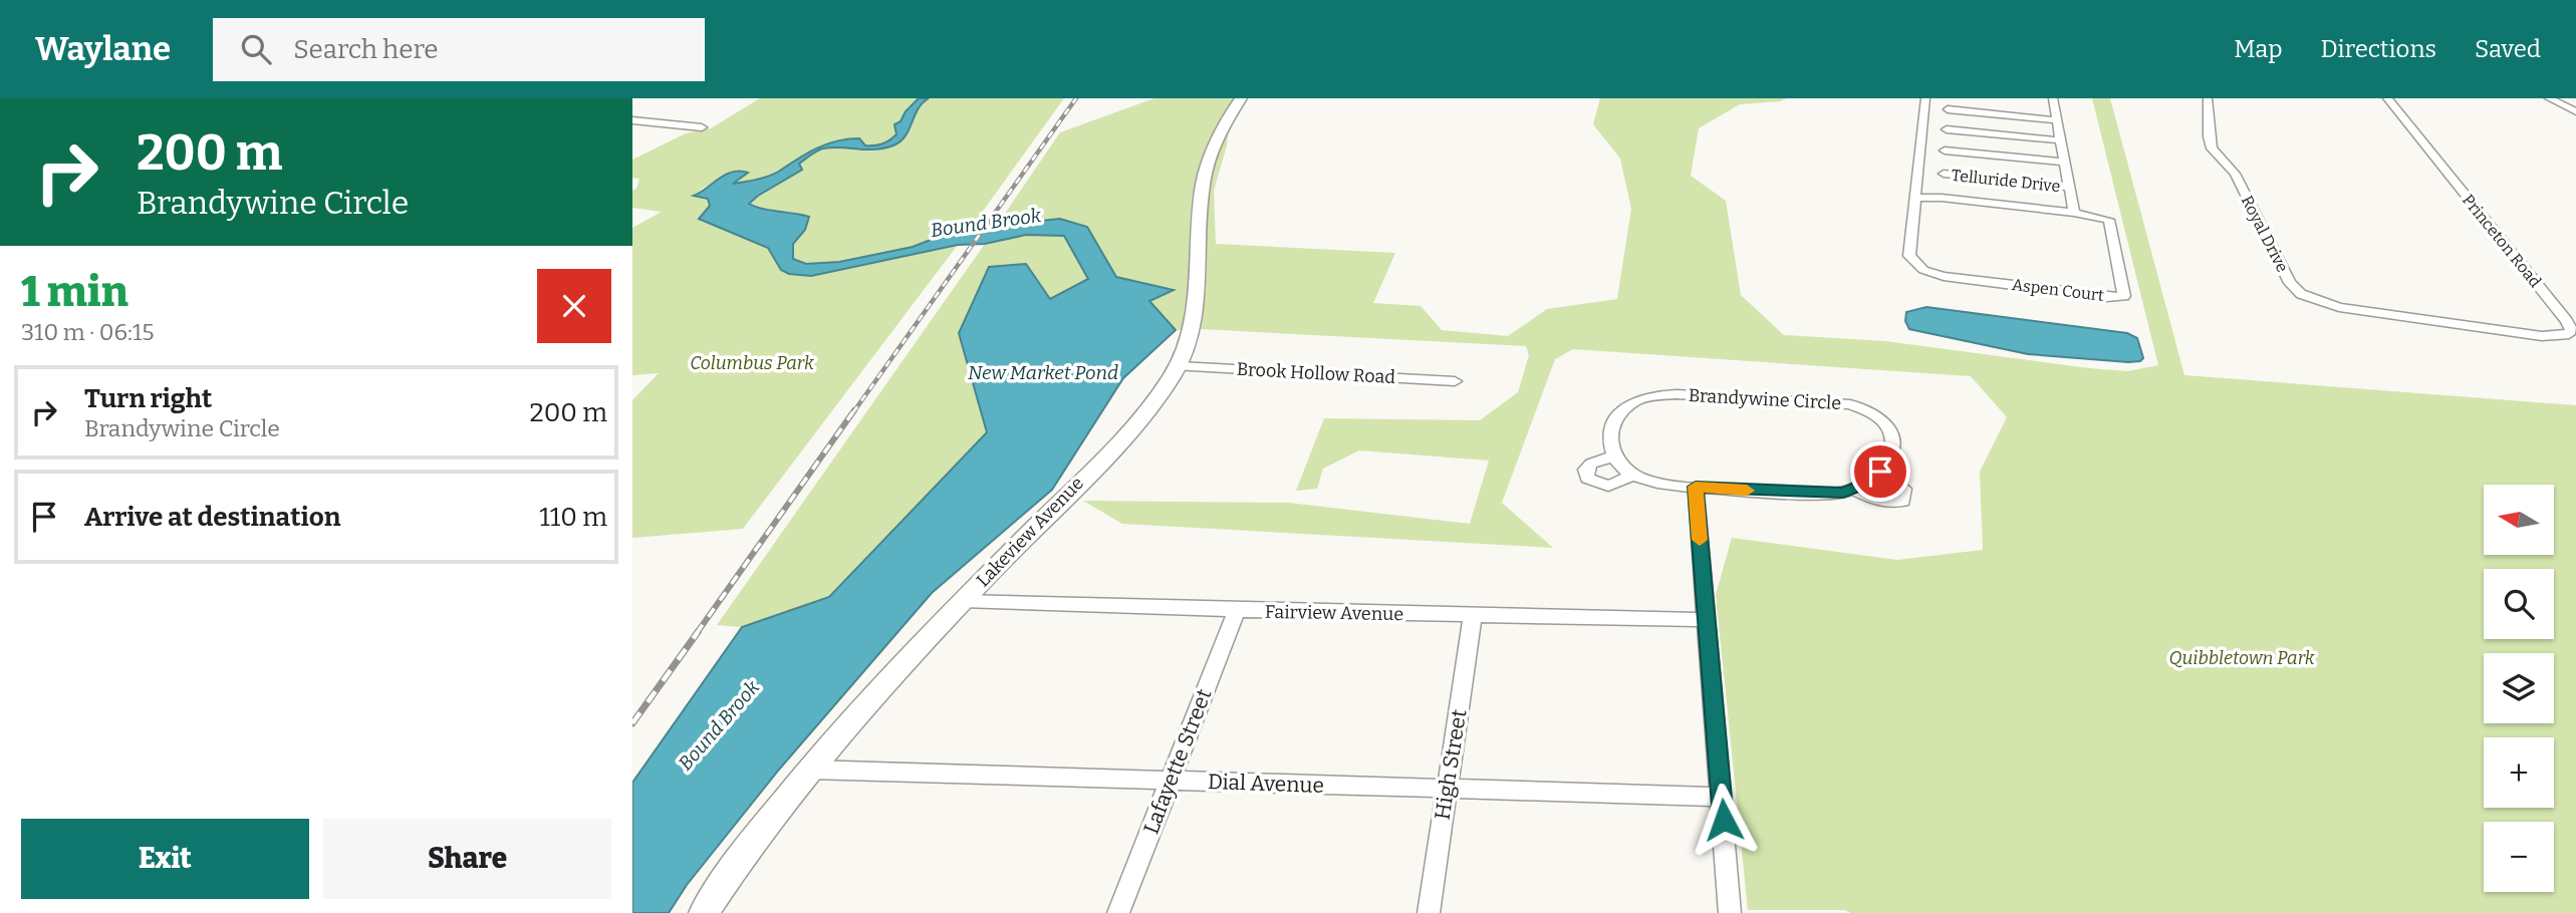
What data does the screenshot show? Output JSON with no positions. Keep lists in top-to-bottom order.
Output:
{
  "streets": {
    "main road": ["Lakeview Avenue"],
    "street": [
      "Telluride Drive",
      "Royal Drive",
      "Princeton Road",
      "Aspen Court",
      "Brook Hollow Road",
      "Brandywine Circle",
      "Fairview Avenue",
      "Lafayette Street",
      "High Street",
      "Dial Avenue"
    ]
  },
  "crossings": [
    ["Royal Drive", "Princeton Road"],
    ["Brook Hollow Road", "Lakeview Avenue"],
    ["Lakeview Avenue", "Fairview Avenue"],
    ["Lakeview Avenue", "Dial Avenue"],
    ["Fairview Avenue", "Lafayette Street"],
    ["Fairview Avenue", "High Street"],
    ["Lafayette Street", "Dial Avenue"],
    ["High Street", "Dial Avenue"]
  ],
  "water": ["Bound Brook", "New Market Pond"],
  "parks": ["Columbus Park", "Quibbletown Park"],
  "north": "left",
  "page": {
    "header": "Waylane",
    "search": "Search here",
    "nav": ["Map", "Directions", "Saved"],
    "turn": ["200 m", "Brandywine Circle"],
    "heading": ["1 min", "310 m · 06:15"],
    "list": [
      {
        "name": "Turn right",
        "note": "Brandywine Circle",
        "value": "200 m"
      },
      {
        "name": "Arrive at destination",
        "value": "110 m"
      }
    ],
    "map_buttons": ["+", "−"],
    "buttons": ["Exit", "Share"]
  }
}
